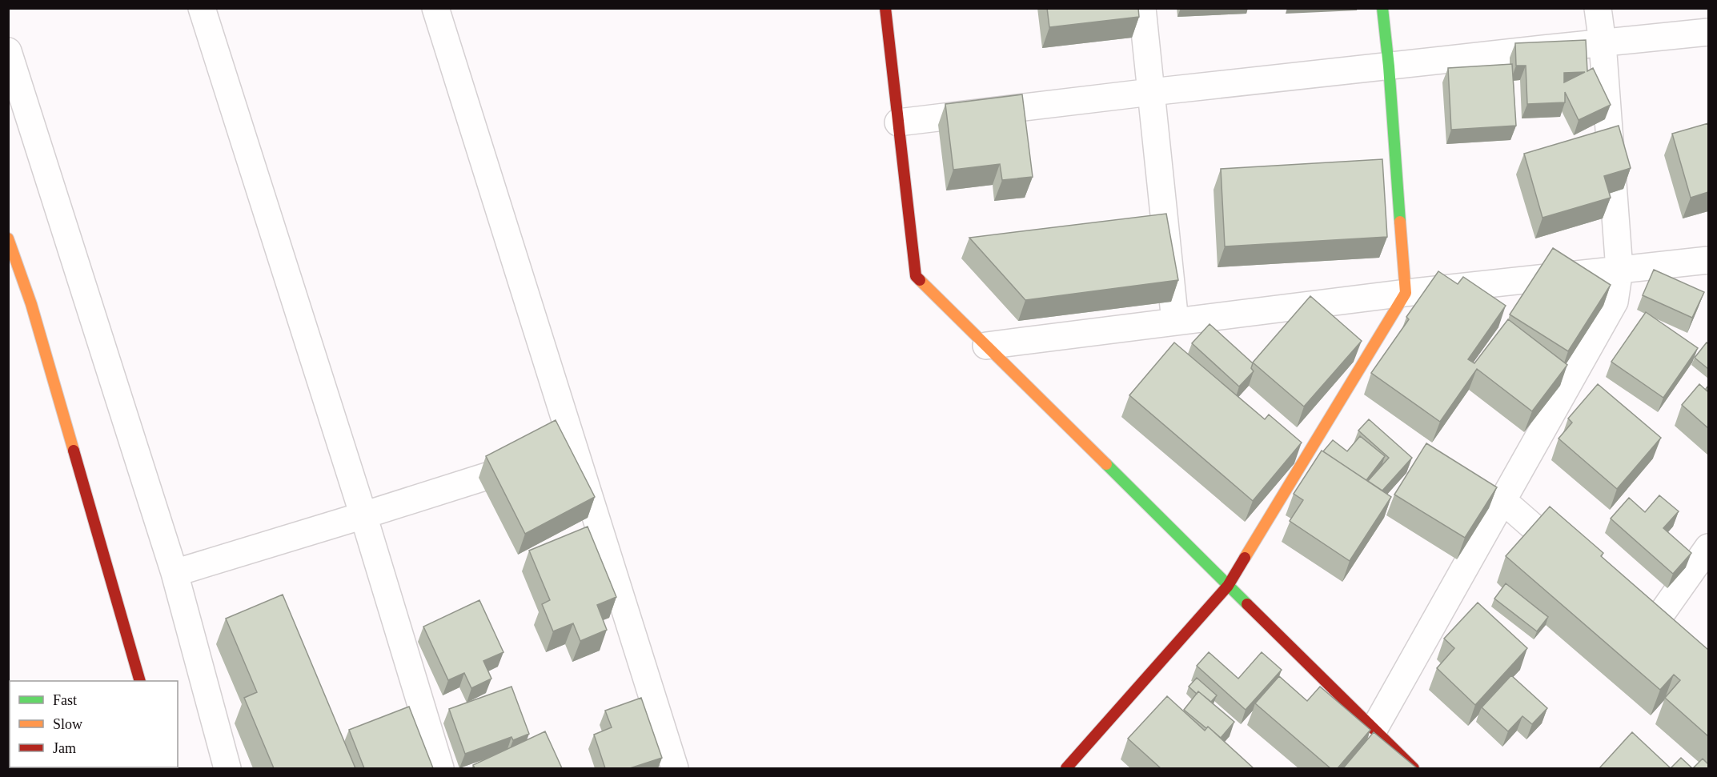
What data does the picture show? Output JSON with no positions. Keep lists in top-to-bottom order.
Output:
{
  "legend": ["Fast", "Slow", "Jam"]
}
